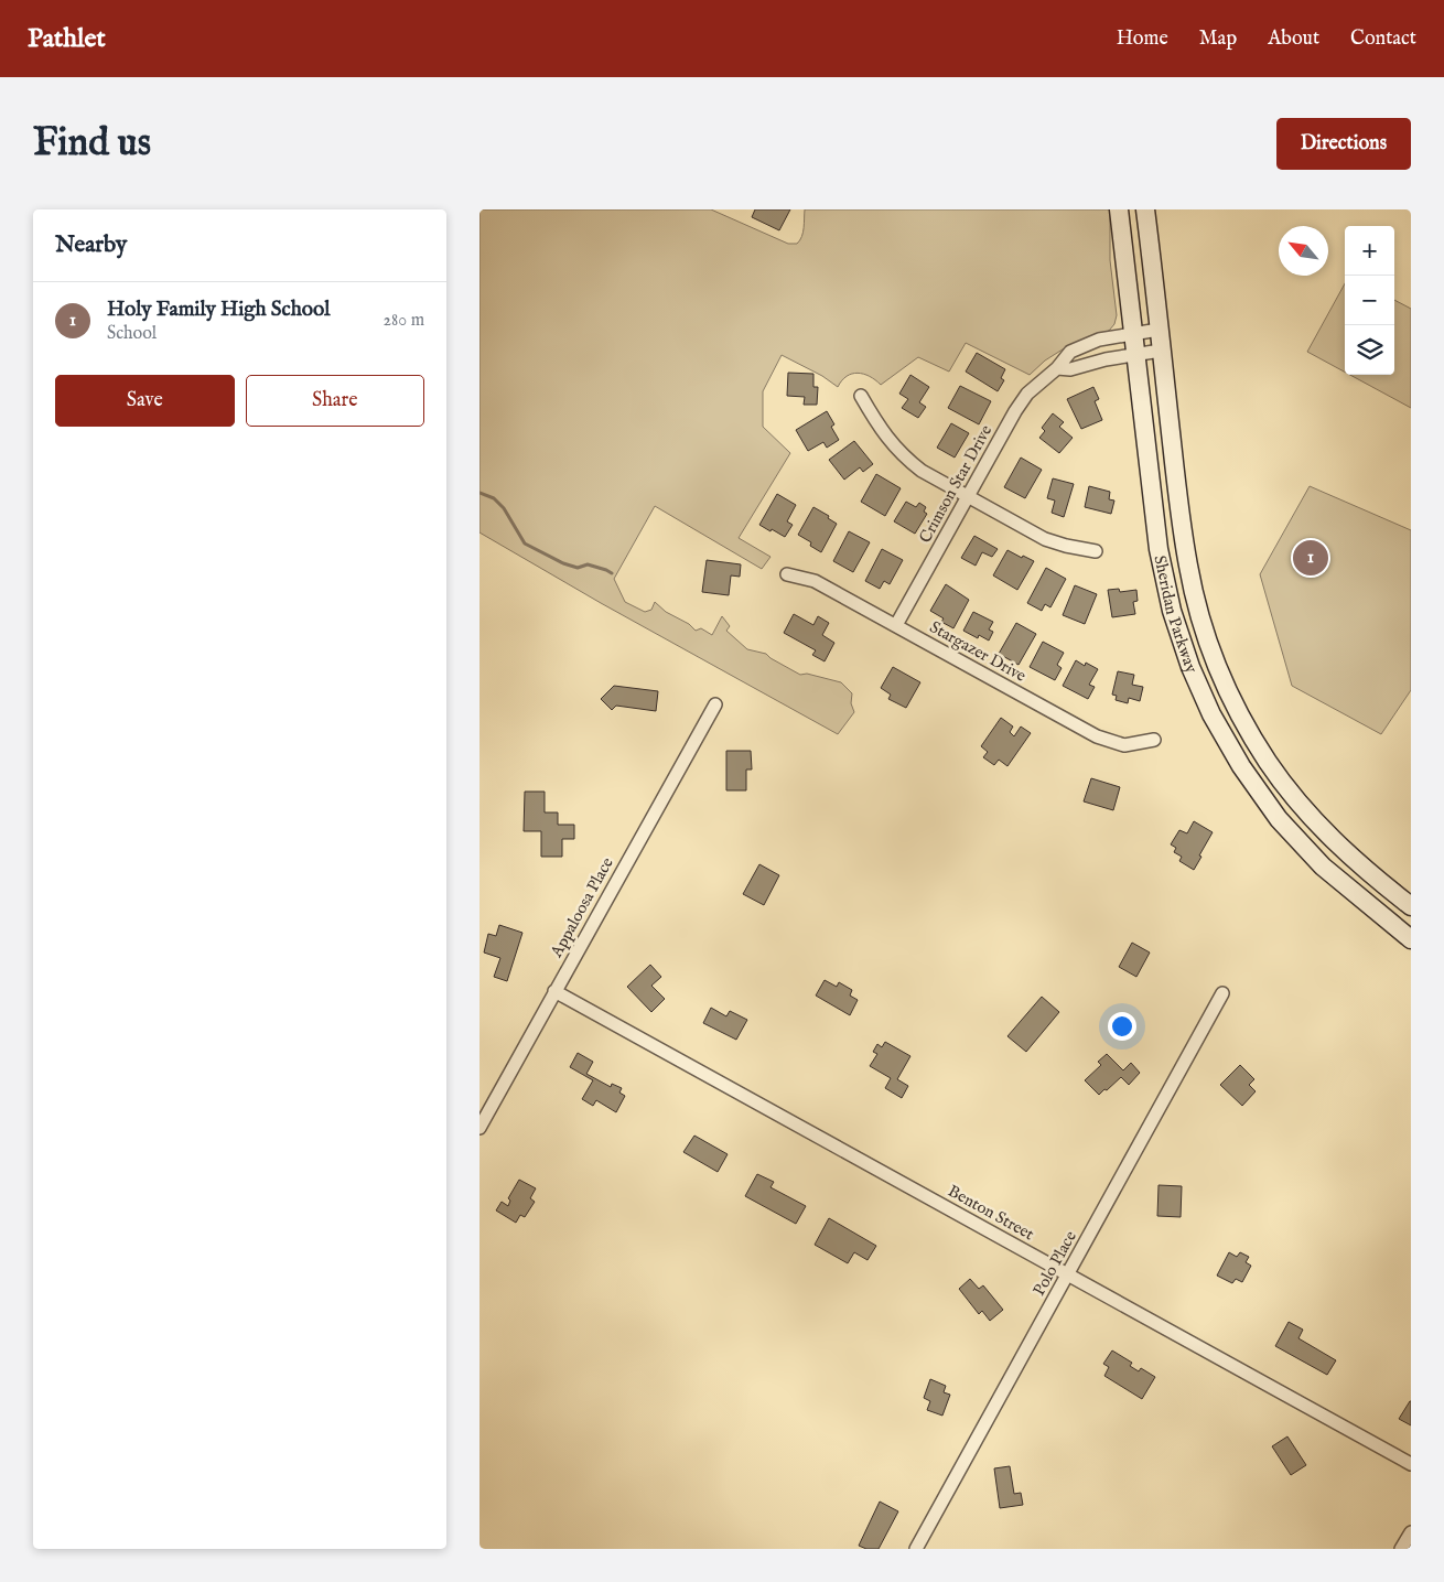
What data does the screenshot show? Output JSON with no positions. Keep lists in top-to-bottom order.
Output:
{
  "streets": {
    "main road": ["Sheridan Parkway"],
    "street": [
      "Crimson Star Drive",
      "Stargazer Drive",
      "Appaloosa Place",
      "Benton Street",
      "Polo Place"
    ]
  },
  "crossings": [
    ["Crimson Star Drive", "Sheridan Parkway"],
    ["Crimson Star Drive", "Stargazer Drive"],
    ["Appaloosa Place", "Benton Street"],
    ["Benton Street", "Polo Place"]
  ],
  "north": "top left",
  "page": {
    "header": "Pathlet",
    "nav": [
      "Home",
      "Map",
      "About",
      "Contact"
    ],
    "buttons": [
      "Directions",
      ["Save", "Share"]
    ],
    "title": "Find us",
    "heading": "Nearby",
    "map_buttons": ["+", "−"],
    "list": [
      {
        "mark": "1",
        "name": "Holy Family High School",
        "note": "School",
        "value": "280 m"
      }
    ],
    "pins": "1"
  }
}
